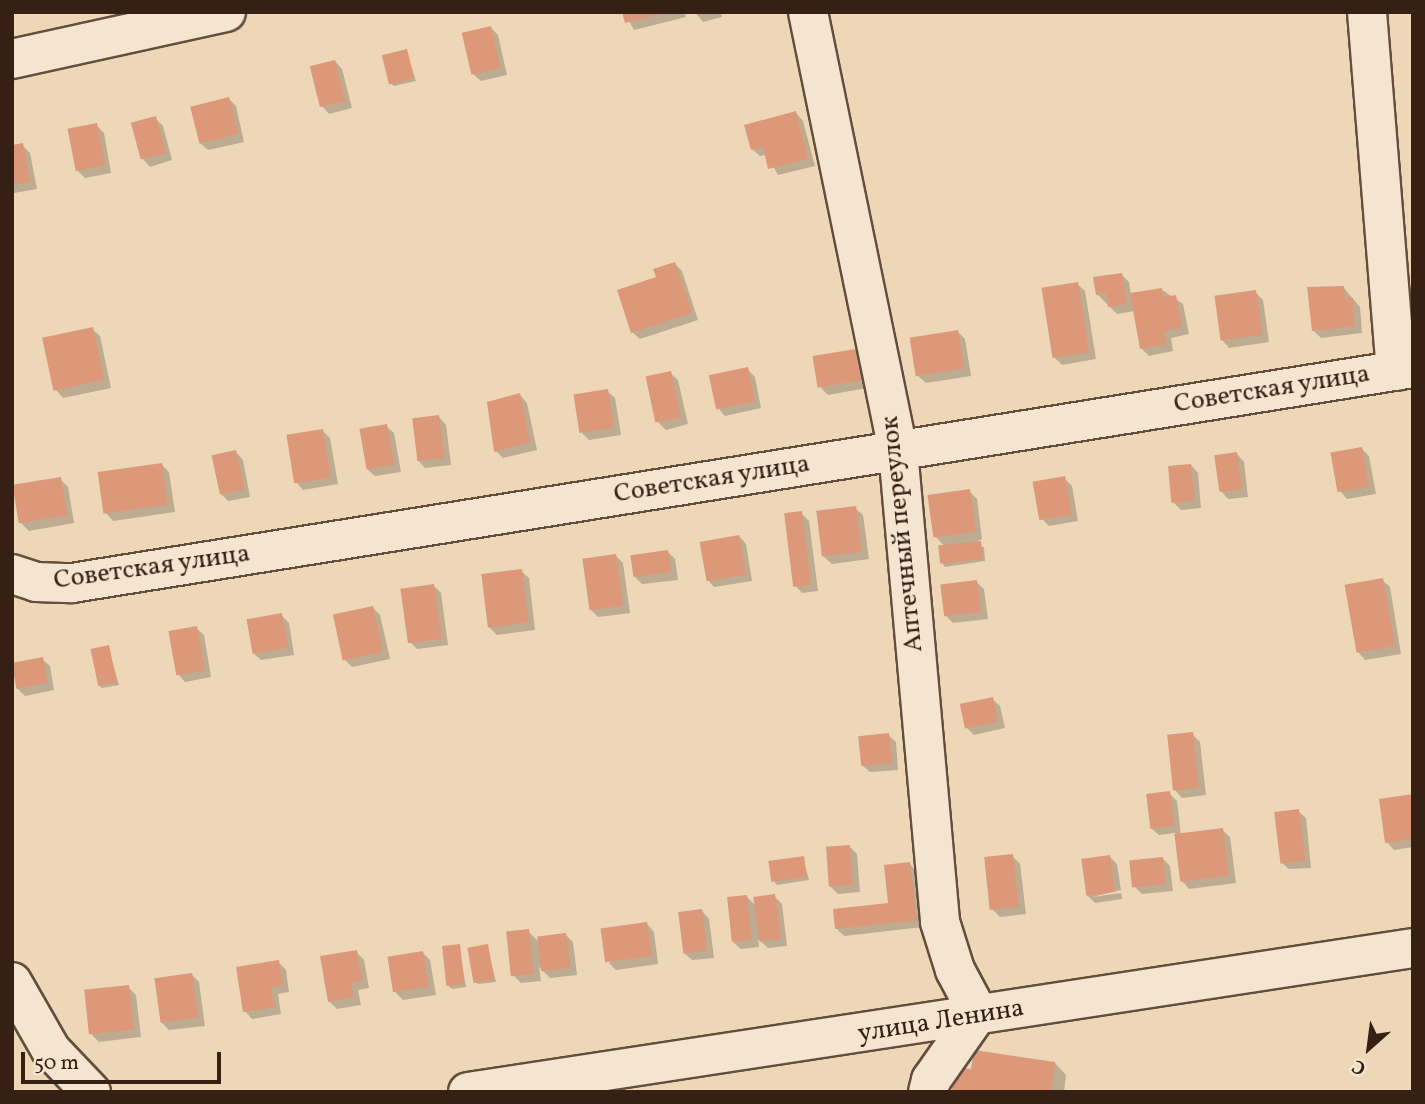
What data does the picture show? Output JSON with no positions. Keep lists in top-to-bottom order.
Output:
{
  "streets": {
    "street": ["Советская улица", "Аптечный переулок", "улица Ленина"]
  },
  "crossings": [
    ["Советская улица", "Аптечный переулок"],
    ["Аптечный переулок", "улица Ленина"]
  ],
  "scale_bar": "50 m",
  "north": "bottom left"
}
